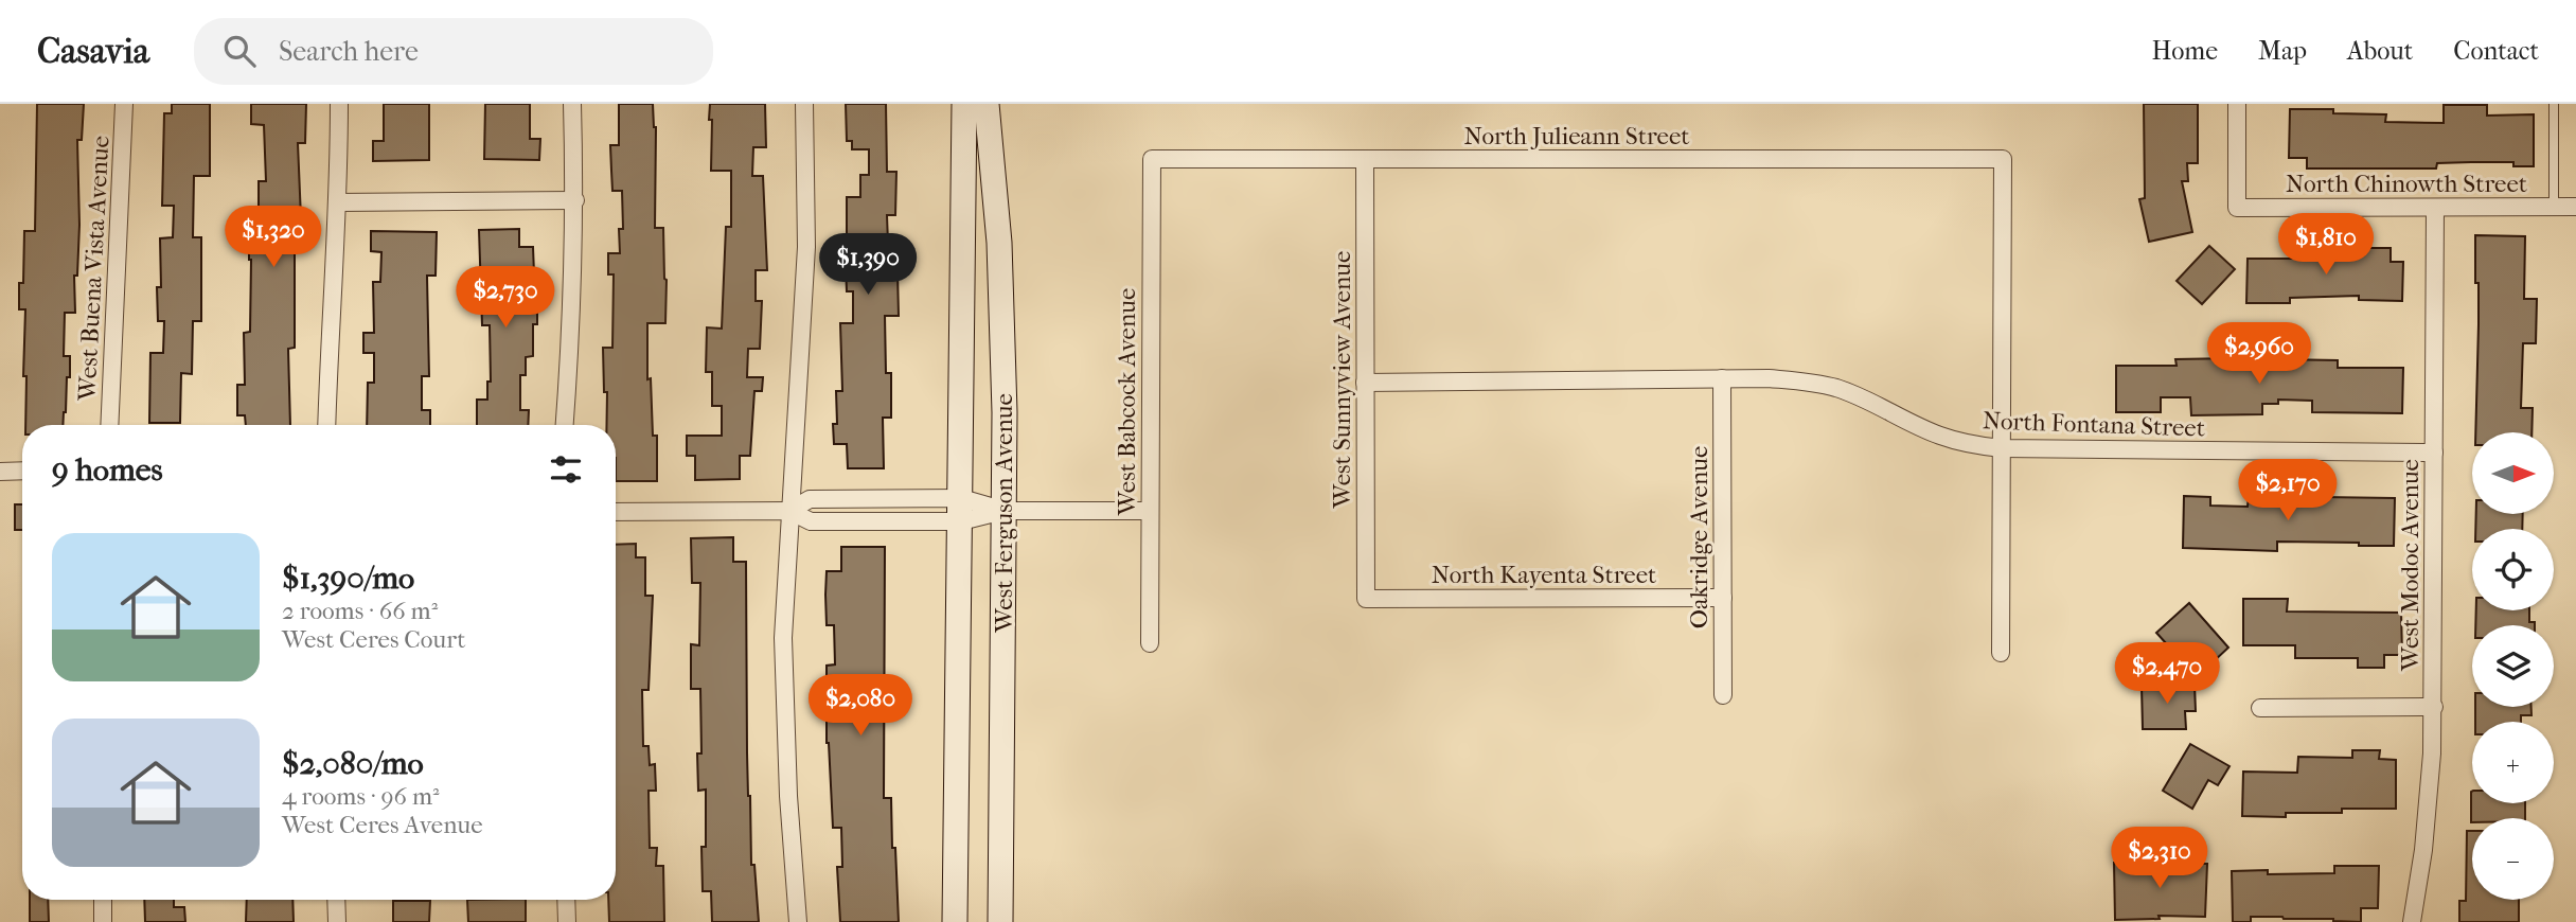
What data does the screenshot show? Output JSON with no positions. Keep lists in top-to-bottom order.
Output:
{
  "streets": {
    "street": [
      "North Julieann Street",
      "North Chinowth Street",
      "West Buena Vista Avenue",
      "West Sunnyview Avenue",
      "West Babcock Avenue",
      "North Fontana Street",
      "West Ferguson Avenue",
      "Oakridge Avenue",
      "West Modoc Avenue",
      "North Kayenta Street"
    ]
  },
  "crossings": [
    ["North Julieann Street", "West Sunnyview Avenue"],
    ["North Julieann Street", "West Babcock Avenue"],
    ["North Julieann Street", "North Fontana Street"],
    ["North Chinowth Street", "West Modoc Avenue"],
    ["West Sunnyview Avenue", "North Fontana Street"],
    ["West Sunnyview Avenue", "North Kayenta Street"],
    ["North Fontana Street", "Oakridge Avenue"],
    ["North Fontana Street", "West Modoc Avenue"],
    ["Oakridge Avenue", "North Kayenta Street"]
  ],
  "north": "right",
  "page": {
    "header": "Casavia",
    "search": "Search here",
    "nav": [
      "Home",
      "Map",
      "About",
      "Contact"
    ],
    "price": [
      "$1,320",
      "$1,810",
      "$1,390",
      "$2,730",
      "$2,960",
      "$2,170",
      "$2,470",
      "$2,080",
      "$2,310"
    ],
    "heading": "9 homes",
    "map_buttons": ["+", "−"],
    "list": [
      {
        "name": "$1,390/mo",
        "note": "2 rooms · 66 m² · West Ceres Court"
      },
      {
        "name": "$2,080/mo",
        "note": "4 rooms · 96 m² · West Ceres Avenue"
      }
    ]
  }
}
